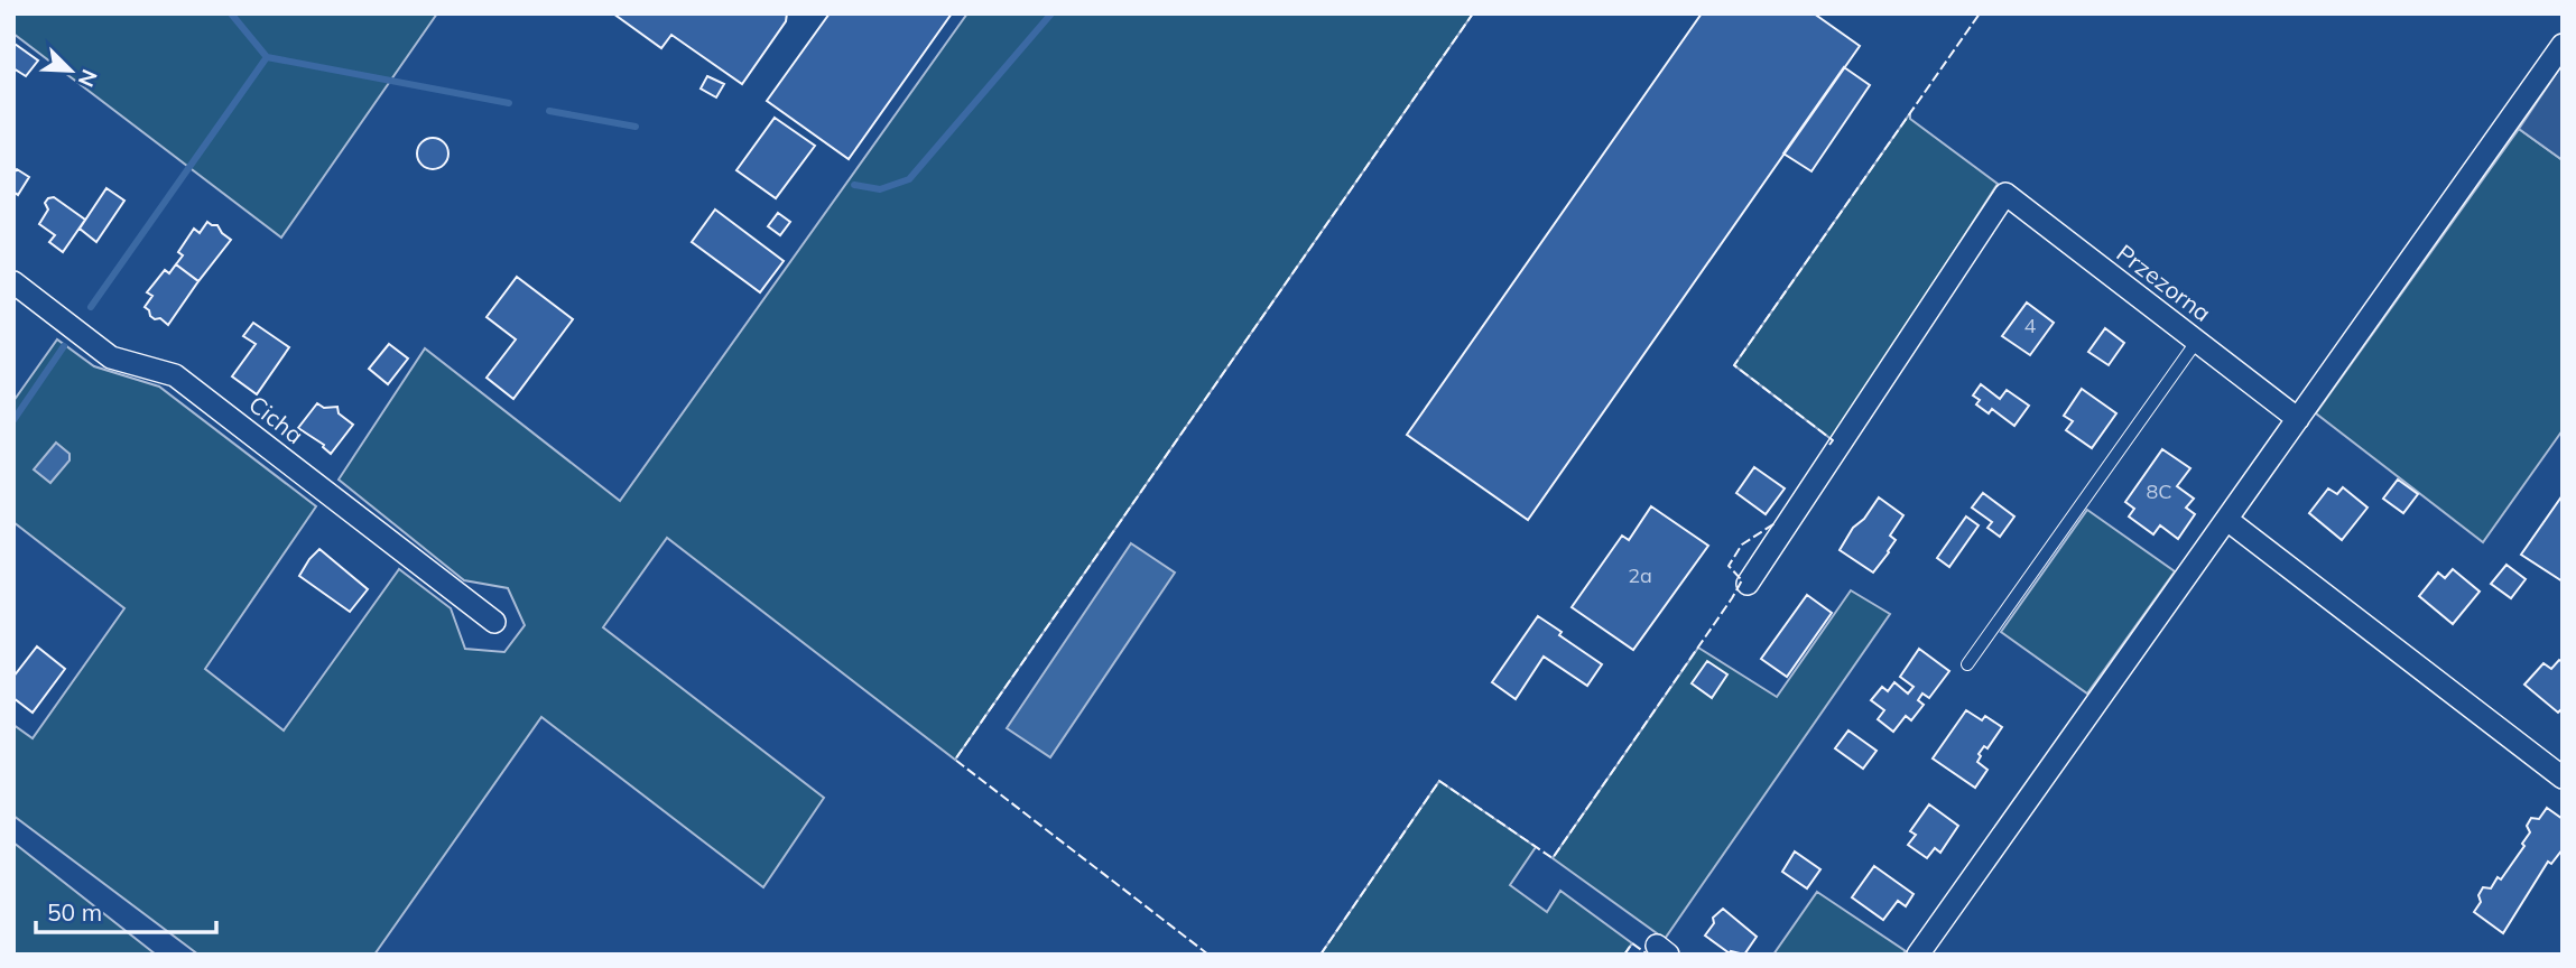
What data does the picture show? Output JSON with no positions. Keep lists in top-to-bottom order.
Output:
{
  "streets": {
    "street": ["Przezorna", "Cicha"]
  },
  "house_numbers": ["4", "8C", "2a"],
  "scale_bar": "50 m",
  "north": "bottom right"
}
